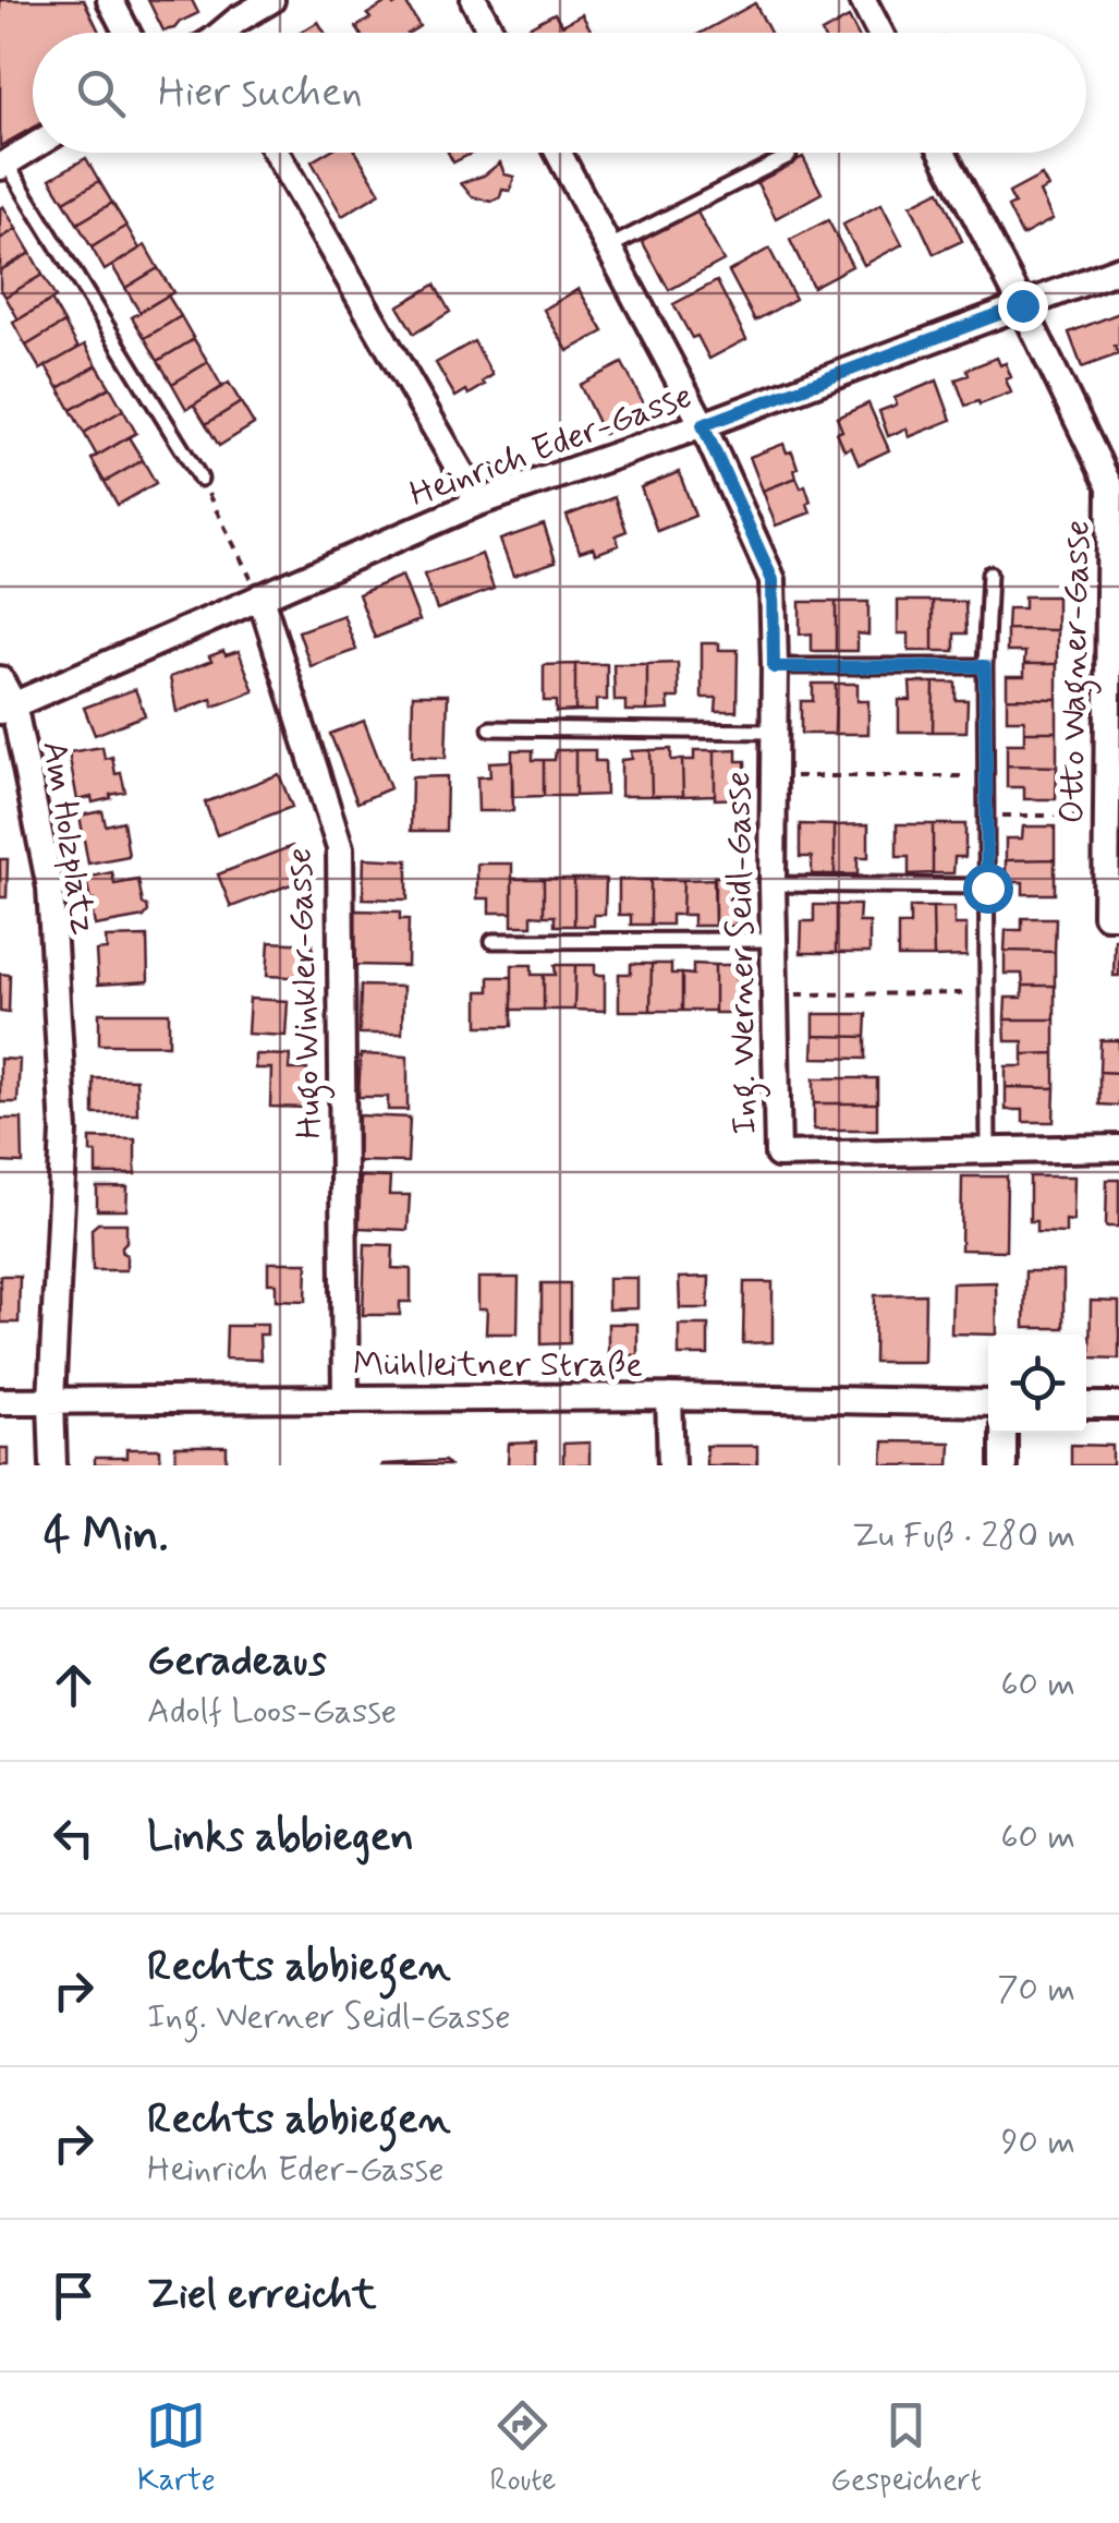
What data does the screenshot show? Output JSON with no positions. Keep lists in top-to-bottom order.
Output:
{
  "streets": {
    "street": [
      "Heinrich Eder-Gasse",
      "Otto Wagner-Gasse",
      "Am Holzplatz",
      "Ing. Werner Seidl-Gasse",
      "Hugo Winkler-Gasse",
      "Mühlleitner Straße"
    ]
  },
  "crossings": [
    ["Heinrich Eder-Gasse", "Otto Wagner-Gasse"],
    ["Heinrich Eder-Gasse", "Am Holzplatz"],
    ["Heinrich Eder-Gasse", "Ing. Werner Seidl-Gasse"],
    ["Heinrich Eder-Gasse", "Hugo Winkler-Gasse"],
    ["Am Holzplatz", "Mühlleitner Straße"],
    ["Hugo Winkler-Gasse", "Mühlleitner Straße"]
  ],
  "page": {
    "search": "Hier suchen",
    "heading": ["4 Min.", "Zu Fuß · 280 m"],
    "list": [
      ["Geradeaus", "Adolf Loos-Gasse", "60 m"],
      ["Links abbiegen", "60 m"],
      ["Rechts abbiegen", "Ing. Werner Seidl-Gasse", "70 m"],
      ["Rechts abbiegen", "Heinrich Eder-Gasse", "90 m"],
      "Ziel erreicht"
    ],
    "nav": ["Karte", "Route", "Gespeichert"]
  }
}
